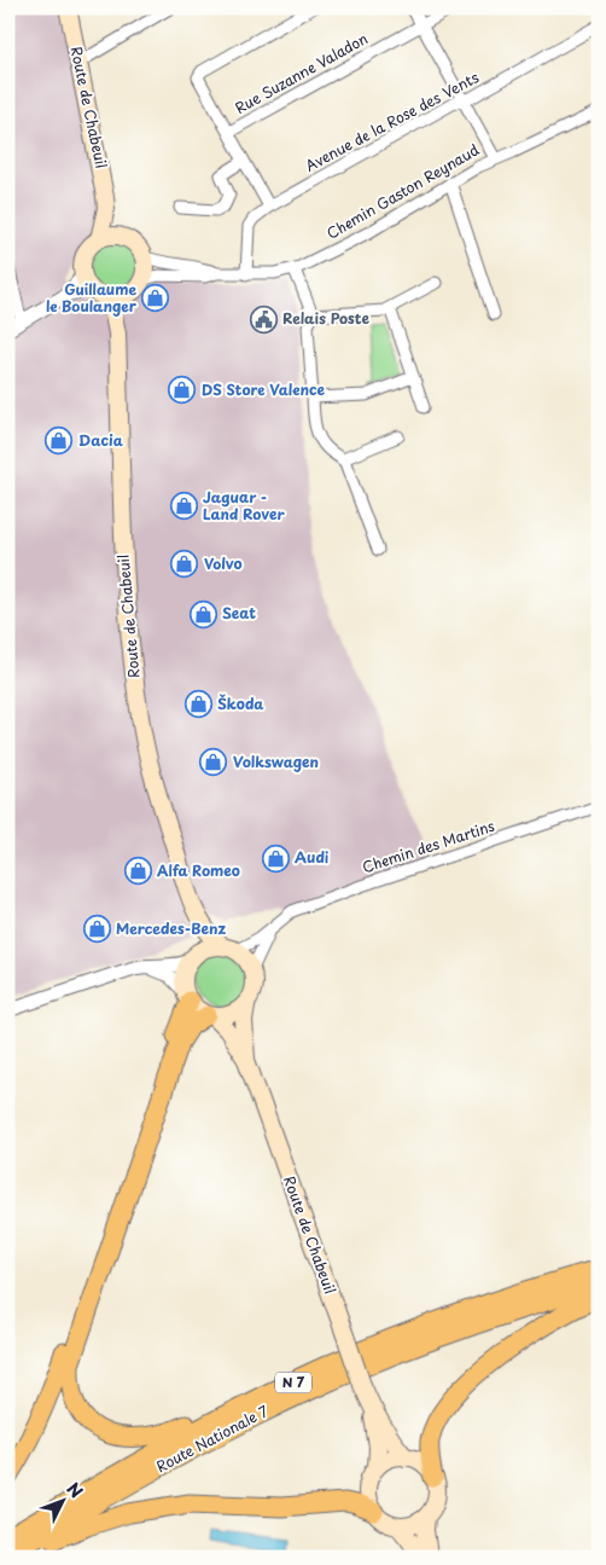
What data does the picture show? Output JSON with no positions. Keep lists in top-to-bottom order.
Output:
{
  "streets": {
    "highway": ["N 7", "Route Nationale 7"],
    "main road": ["Route de Chabeuil"],
    "street": [
      "Rue Suzanne Valadon",
      "Avenue de la Rose des Vents",
      "Chemin Gaston Reynaud",
      "Chemin des Martins"
    ]
  },
  "crossings": [
    ["Route de Chabeuil", "Chemin Gaston Reynaud"],
    ["Avenue de la Rose des Vents", "Chemin Gaston Reynaud"]
  ],
  "places": {
    "shop": [
      "Guillaume le Boulanger",
      "DS Store Valence",
      "Dacia",
      "Jaguar - Land Rover",
      "Volvo",
      "Seat",
      "Škoda",
      "Volkswagen",
      "Audi",
      "Alfa Romeo",
      "Mercedes-Benz"
    ],
    "public building": ["Relais Poste"]
  },
  "north": "top right"
}
